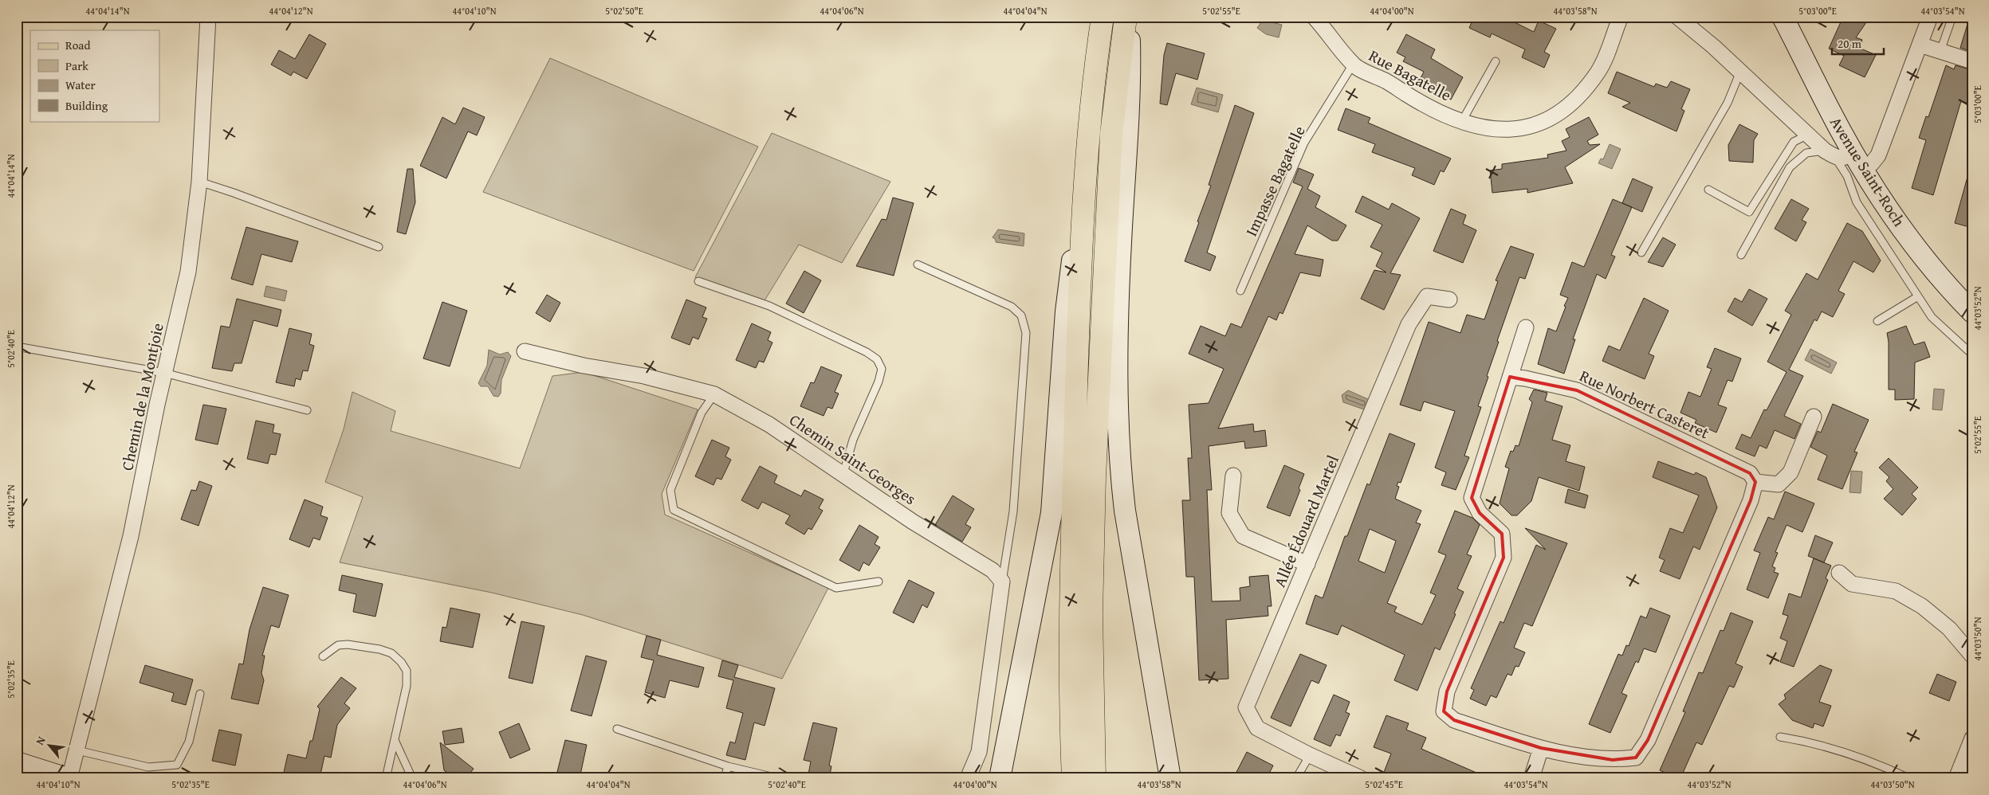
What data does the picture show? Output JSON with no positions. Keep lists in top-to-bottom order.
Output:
{
  "streets": {
    "main road": ["Avenue Saint-Roch"],
    "street": [
      "Rue Bagatelle",
      "Chemin de la Montjoie",
      "Rue Norbert Casteret",
      "Chemin Saint-Georges",
      "Allée Édouard Martel"
    ],
    "lane": ["Impasse Bagatelle"]
  },
  "crossings": [
    ["Rue Bagatelle", "Impasse Bagatelle"]
  ],
  "legend": [
    "Road",
    "Park",
    "Water",
    "Building"
  ],
  "scale_bar": "20 m",
  "north": "top left",
  "coordinates": [
    "44°04'14\"N",
    "44°04'12\"N",
    "44°04'10\"N",
    "5°02'50\"E",
    "44°04'06\"N",
    "44°04'04\"N",
    "5°02'55\"E",
    "44°04'00\"N",
    "44°03'58\"N",
    "5°03'00\"E",
    "44°03'54\"N",
    "44°03'52\"N",
    "5°02'40\"E",
    "44°03'50\"N",
    "5°02'35\"E",
    "5°02'45\"E"
  ]
}
